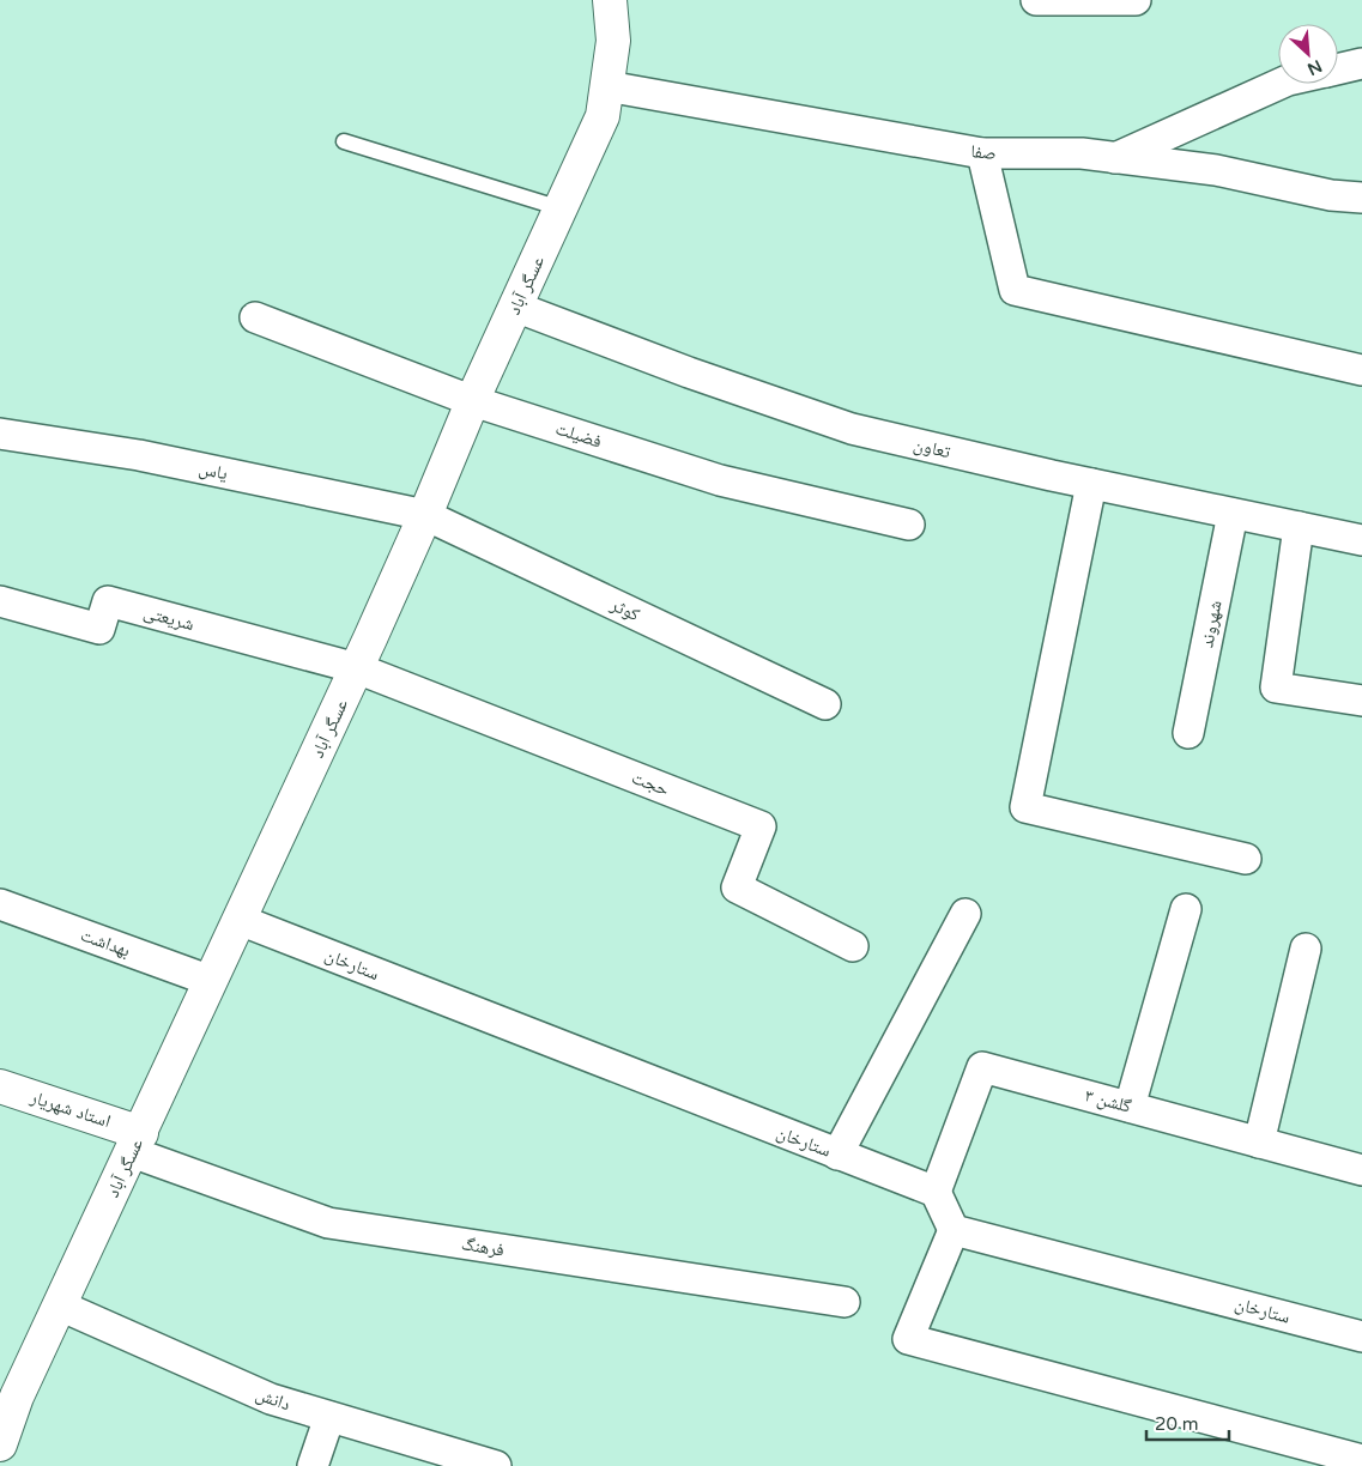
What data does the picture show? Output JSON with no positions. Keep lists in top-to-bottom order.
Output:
{
  "streets": {
    "street": [
      "صفا",
      "عسگر آباد",
      "فضیلت",
      "تعاون",
      "یاس",
      "کوثر",
      "شریعتی",
      "شهروند",
      "حجت",
      "بهداشت",
      "ستارخان",
      "گلشن ۳",
      "استاد شهریار",
      "فرهنگ",
      "دانش"
    ]
  },
  "crossings": [
    ["صفا", "عسگر آباد"],
    ["عسگر آباد", "فضیلت"],
    ["عسگر آباد", "تعاون"],
    ["عسگر آباد", "یاس"],
    ["عسگر آباد", "کوثر"],
    ["عسگر آباد", "شریعتی"],
    ["عسگر آباد", "حجت"],
    ["عسگر آباد", "بهداشت"],
    ["عسگر آباد", "ستارخان"],
    ["عسگر آباد", "استاد شهریار"],
    ["عسگر آباد", "فرهنگ"],
    ["عسگر آباد", "دانش"],
    ["تعاون", "شهروند"],
    ["یاس", "کوثر"],
    ["شریعتی", "حجت"],
    ["ستارخان", "گلشن ۳"],
    ["استاد شهریار", "فرهنگ"]
  ],
  "scale_bar": "20 m",
  "north": "bottom right"
}
